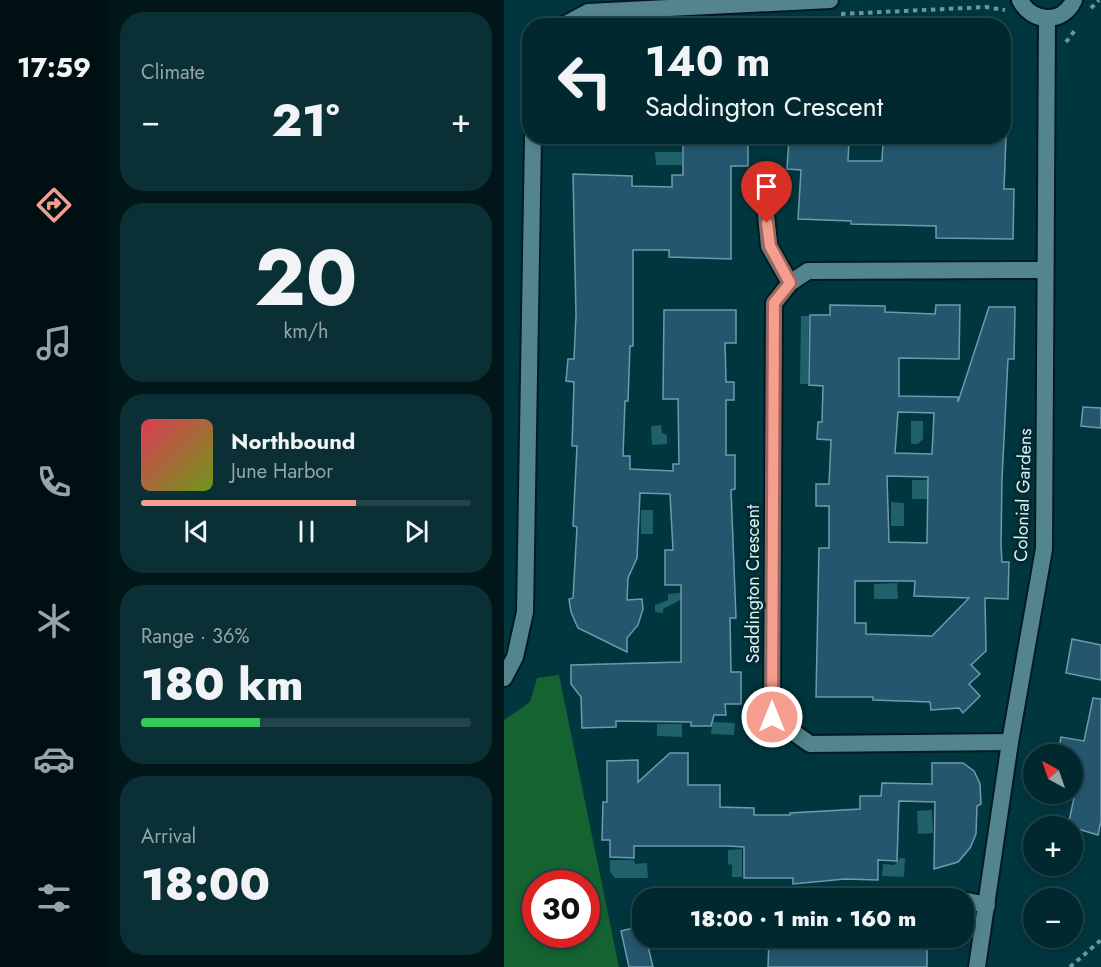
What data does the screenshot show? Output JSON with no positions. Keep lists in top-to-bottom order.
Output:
{
  "streets": {
    "street": ["Colonial Gardens", "Saddington Crescent"]
  },
  "crossings": [
    ["Colonial Gardens", "Saddington Crescent"]
  ],
  "north": "top left",
  "page": {
    "tabs": "17:59",
    "tile": [
      "Climate",
      ["20", "km/h"],
      ["Range · 36%", "180 km"],
      ["Arrival", "18:00"]
    ],
    "turn": ["140 m", "Saddington Crescent"],
    "heat": ["−", "21°", "+"],
    "song": ["Northbound", "June Harbor"],
    "map_buttons": ["+", "−"],
    "limit": "30",
    "trip": "18:00 · 1 min · 160 m"
  }
}
